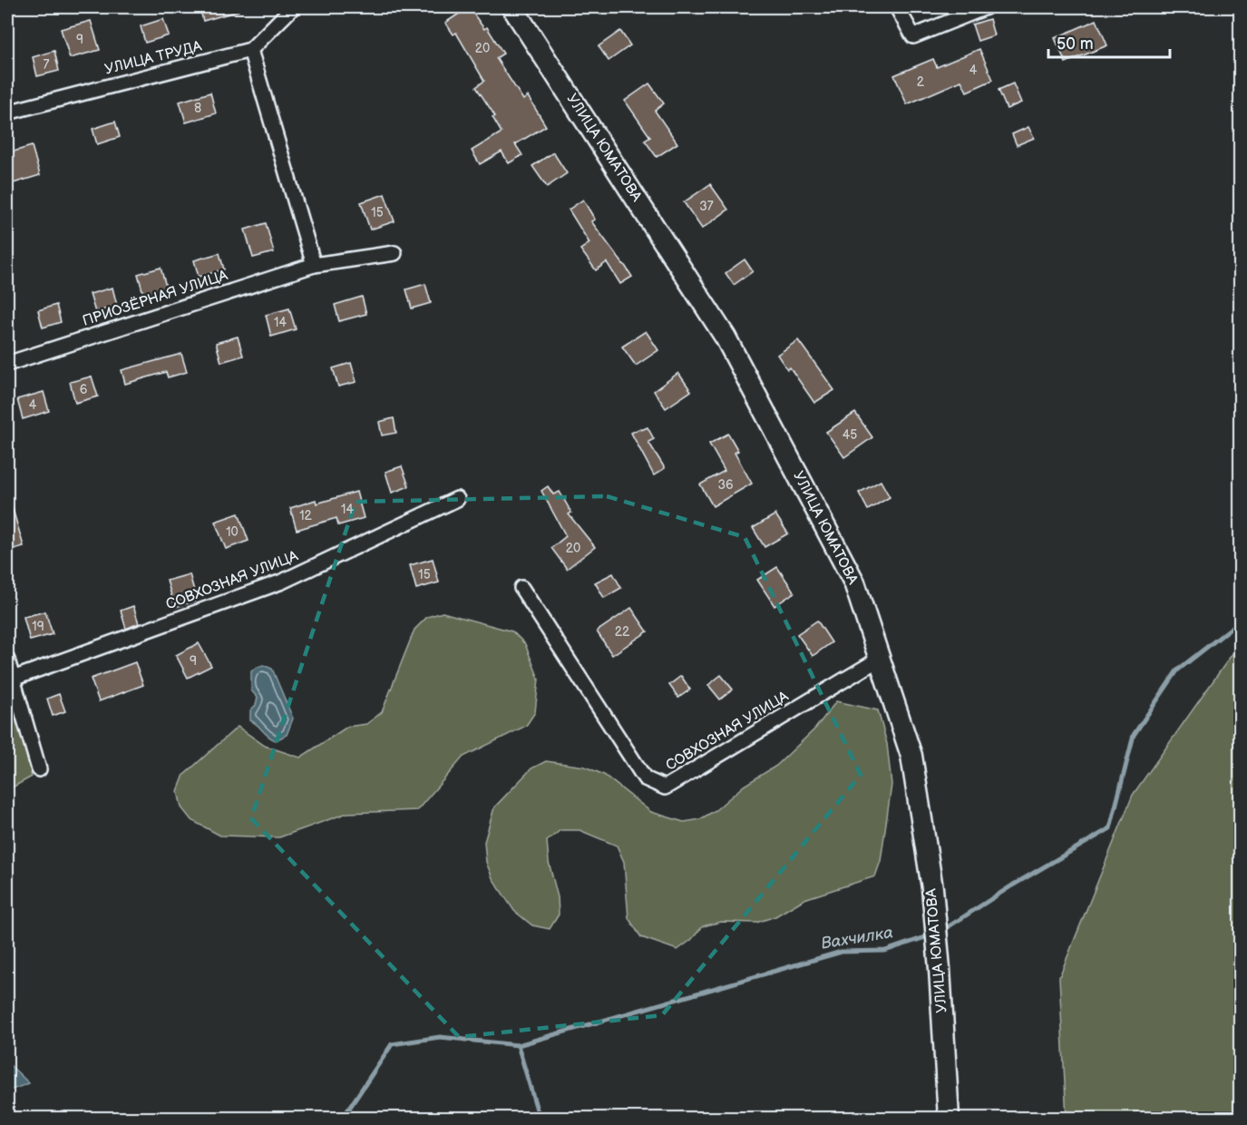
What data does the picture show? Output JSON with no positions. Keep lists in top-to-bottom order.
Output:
{
  "streets": {
    "main road": ["УЛИЦА ЮМАТОВА"],
    "street": ["УЛИЦА ТРУДА", "ПРИОЗЁРНАЯ УЛИЦА", "СОВХОЗНАЯ УЛИЦА"]
  },
  "crossings": [
    ["УЛИЦА ЮМАТОВА", "СОВХОЗНАЯ УЛИЦА"]
  ],
  "water": ["Вахчилка"],
  "house_numbers": [
    "9",
    "20",
    "7",
    "4",
    "2",
    "8",
    "37",
    "15",
    "14",
    "6",
    "4",
    "45",
    "36",
    "14",
    "12",
    "10",
    "20",
    "15",
    "19",
    "22",
    "9"
  ],
  "scale_bar": "50 m"
}
